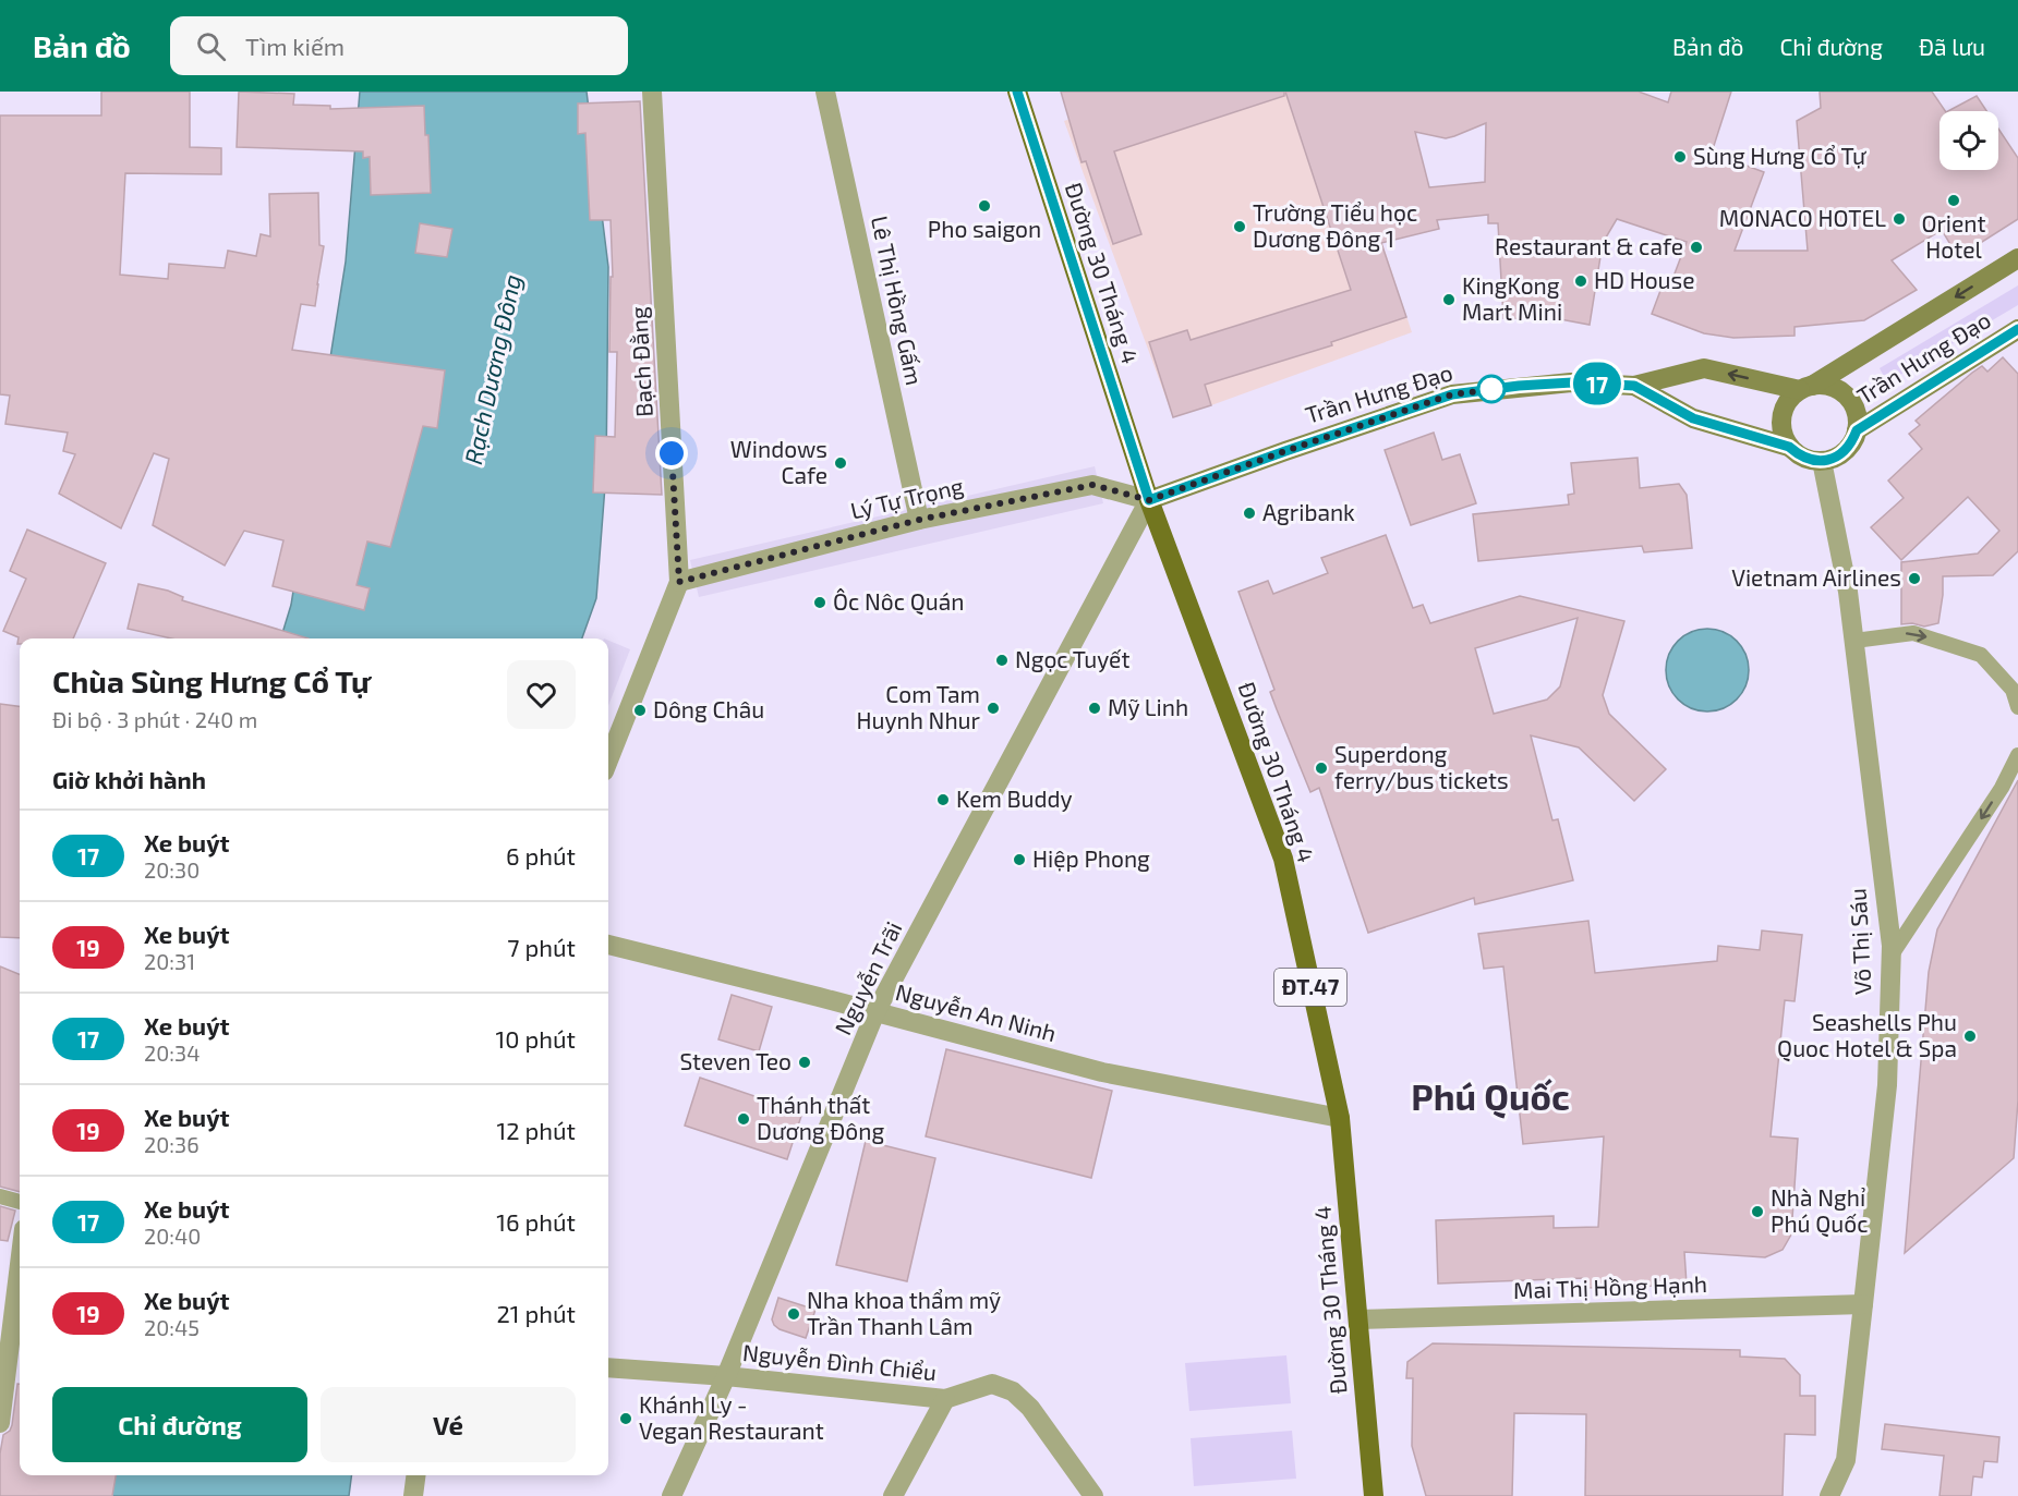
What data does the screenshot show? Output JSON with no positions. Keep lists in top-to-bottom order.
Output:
{
  "streets": {
    "main road": ["Đường 30 Tháng 4", "Trần Hưng Đạo", "ĐT.47"],
    "street": [
      "Lê Thị Hồng Gấm",
      "Bạch Đằng",
      "Lý Tự Trọng",
      "Võ Thị Sáu",
      "Nguyễn Trãi",
      "Nguyễn An Ninh",
      "Mai Thị Hồng Hạnh",
      "Nguyễn Đình Chiểu"
    ]
  },
  "crossings": [
    ["Đường 30 Tháng 4", "Trần Hưng Đạo"],
    ["Đường 30 Tháng 4", "Lý Tự Trọng"],
    ["Đường 30 Tháng 4", "Nguyễn Trãi"],
    ["Đường 30 Tháng 4", "Nguyễn An Ninh"],
    ["Đường 30 Tháng 4", "Mai Thị Hồng Hạnh"],
    ["Lê Thị Hồng Gấm", "Lý Tự Trọng"],
    ["Trần Hưng Đạo", "Lý Tự Trọng"],
    ["Trần Hưng Đạo", "Võ Thị Sáu"],
    ["Trần Hưng Đạo", "Nguyễn Trãi"],
    ["Bạch Đằng", "Lý Tự Trọng"],
    ["Lý Tự Trọng", "Nguyễn Trãi"],
    ["Võ Thị Sáu", "Mai Thị Hồng Hạnh"],
    ["Nguyễn Trãi", "Nguyễn An Ninh"],
    ["Nguyễn Trãi", "Nguyễn Đình Chiểu"]
  ],
  "districts": ["Phú Quốc"],
  "water": ["Rạch Dương Đông"],
  "places": [
    "Sùng Hưng Cổ Tự",
    "Orient Hotel",
    "Pho saigon",
    "MONACO HOTEL",
    "Trường Tiểu học Dương Đông 1",
    "Restaurant & cafe",
    "HD House",
    "KingKong Mart Mini",
    "Windows Cafe",
    "Agribank",
    "Vietnam Airlines",
    "Ôc Nôc Quán",
    "Ngọc Tuyết",
    "Com Tam Huynh Nhur",
    "Mỹ Linh",
    "Dông Châu",
    "Superdong ferry/bus tickets",
    "Kem Buddy",
    "Hiệp Phong",
    "Seashells Phu Quoc Hotel & Spa",
    "Steven Teo",
    "Thánh thất Dương Đông",
    "Nhà Nghỉ Phú Quốc",
    "Nha khoa thẩm mỹ Trần Thanh Lâm",
    "Khánh Ly - Vegan Restaurant"
  ],
  "lines": ["bus line 17"],
  "page": {
    "header": "Bản đồ",
    "search": "Tìm kiếm",
    "nav": ["Bản đồ", "Chỉ đường", "Đã lưu"],
    "on_map": "17",
    "heading": [
      ["Chùa Sùng Hưng Cổ Tự", "Đi bộ · 3 phút · 240 m"],
      "Giờ khởi hành"
    ],
    "list": [
      {
        "mark": "17",
        "name": "Xe buýt",
        "note": "20:30",
        "value": "6 phút"
      },
      {
        "mark": "19",
        "name": "Xe buýt",
        "note": "20:31",
        "value": "7 phút"
      },
      {
        "mark": "17",
        "name": "Xe buýt",
        "note": "20:34",
        "value": "10 phút"
      },
      {
        "mark": "19",
        "name": "Xe buýt",
        "note": "20:36",
        "value": "12 phút"
      },
      {
        "mark": "17",
        "name": "Xe buýt",
        "note": "20:40",
        "value": "16 phút"
      },
      {
        "mark": "19",
        "name": "Xe buýt",
        "note": "20:45",
        "value": "21 phút"
      }
    ],
    "buttons": ["Chỉ đường", "Vé"]
  }
}
